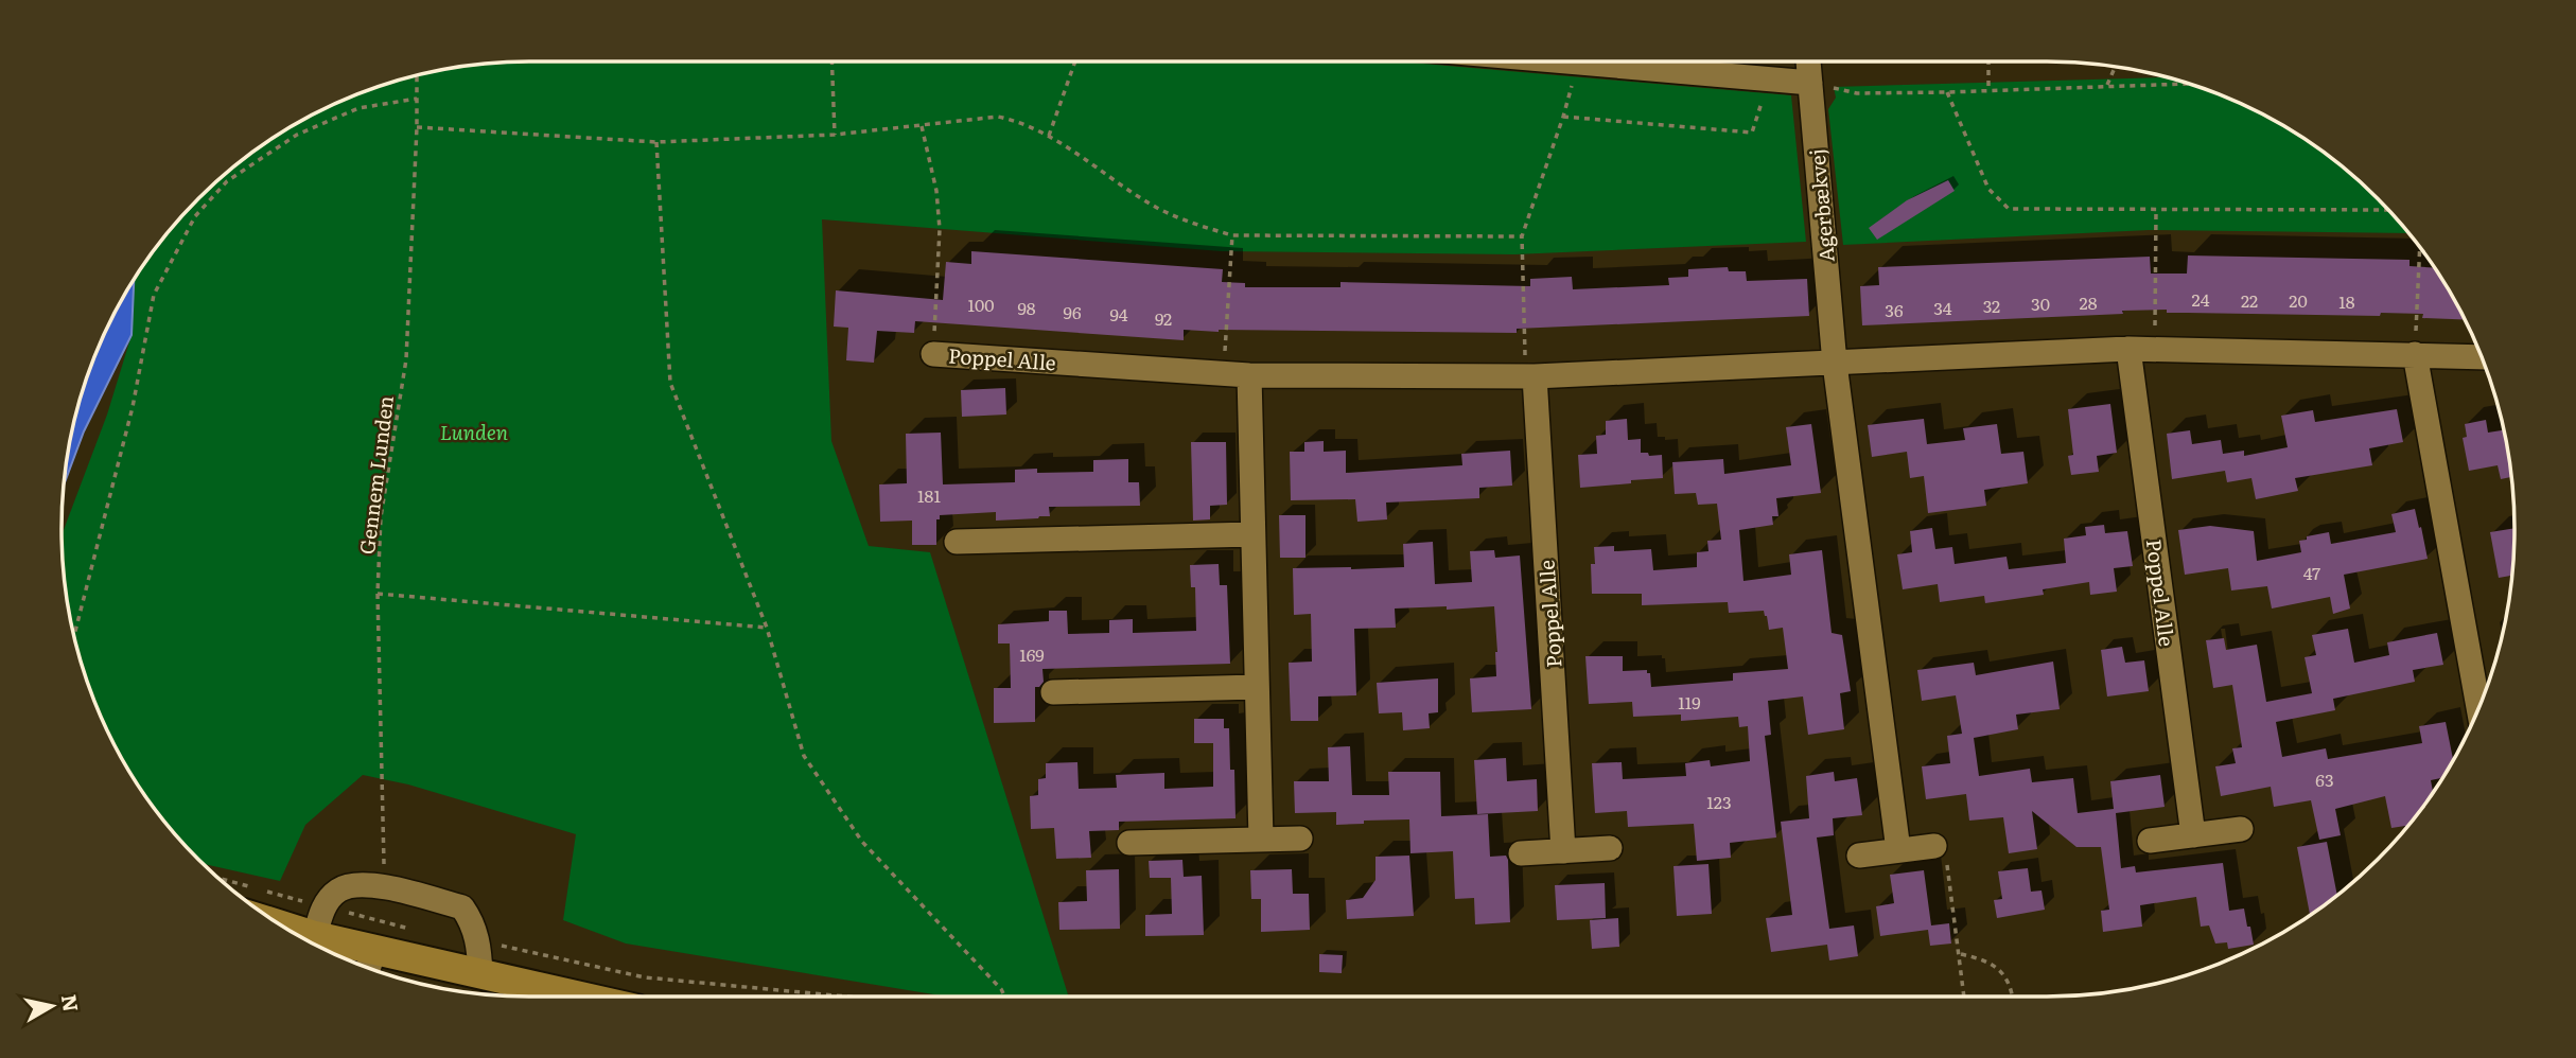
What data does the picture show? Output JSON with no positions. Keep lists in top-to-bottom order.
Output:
{
  "streets": {
    "street": ["Agerbækvej", "Poppel Alle"],
    "path": ["Gennem Lunden"]
  },
  "crossings": [
    ["Agerbækvej", "Poppel Alle"]
  ],
  "parks": ["Lunden"],
  "house_numbers": [
    "24",
    "22",
    "20",
    "18",
    "28",
    "30",
    "100",
    "32",
    "98",
    "34",
    "36",
    "96",
    "94",
    "92",
    "181",
    "47",
    "169",
    "119",
    "63",
    "123"
  ],
  "north": "right"
}
